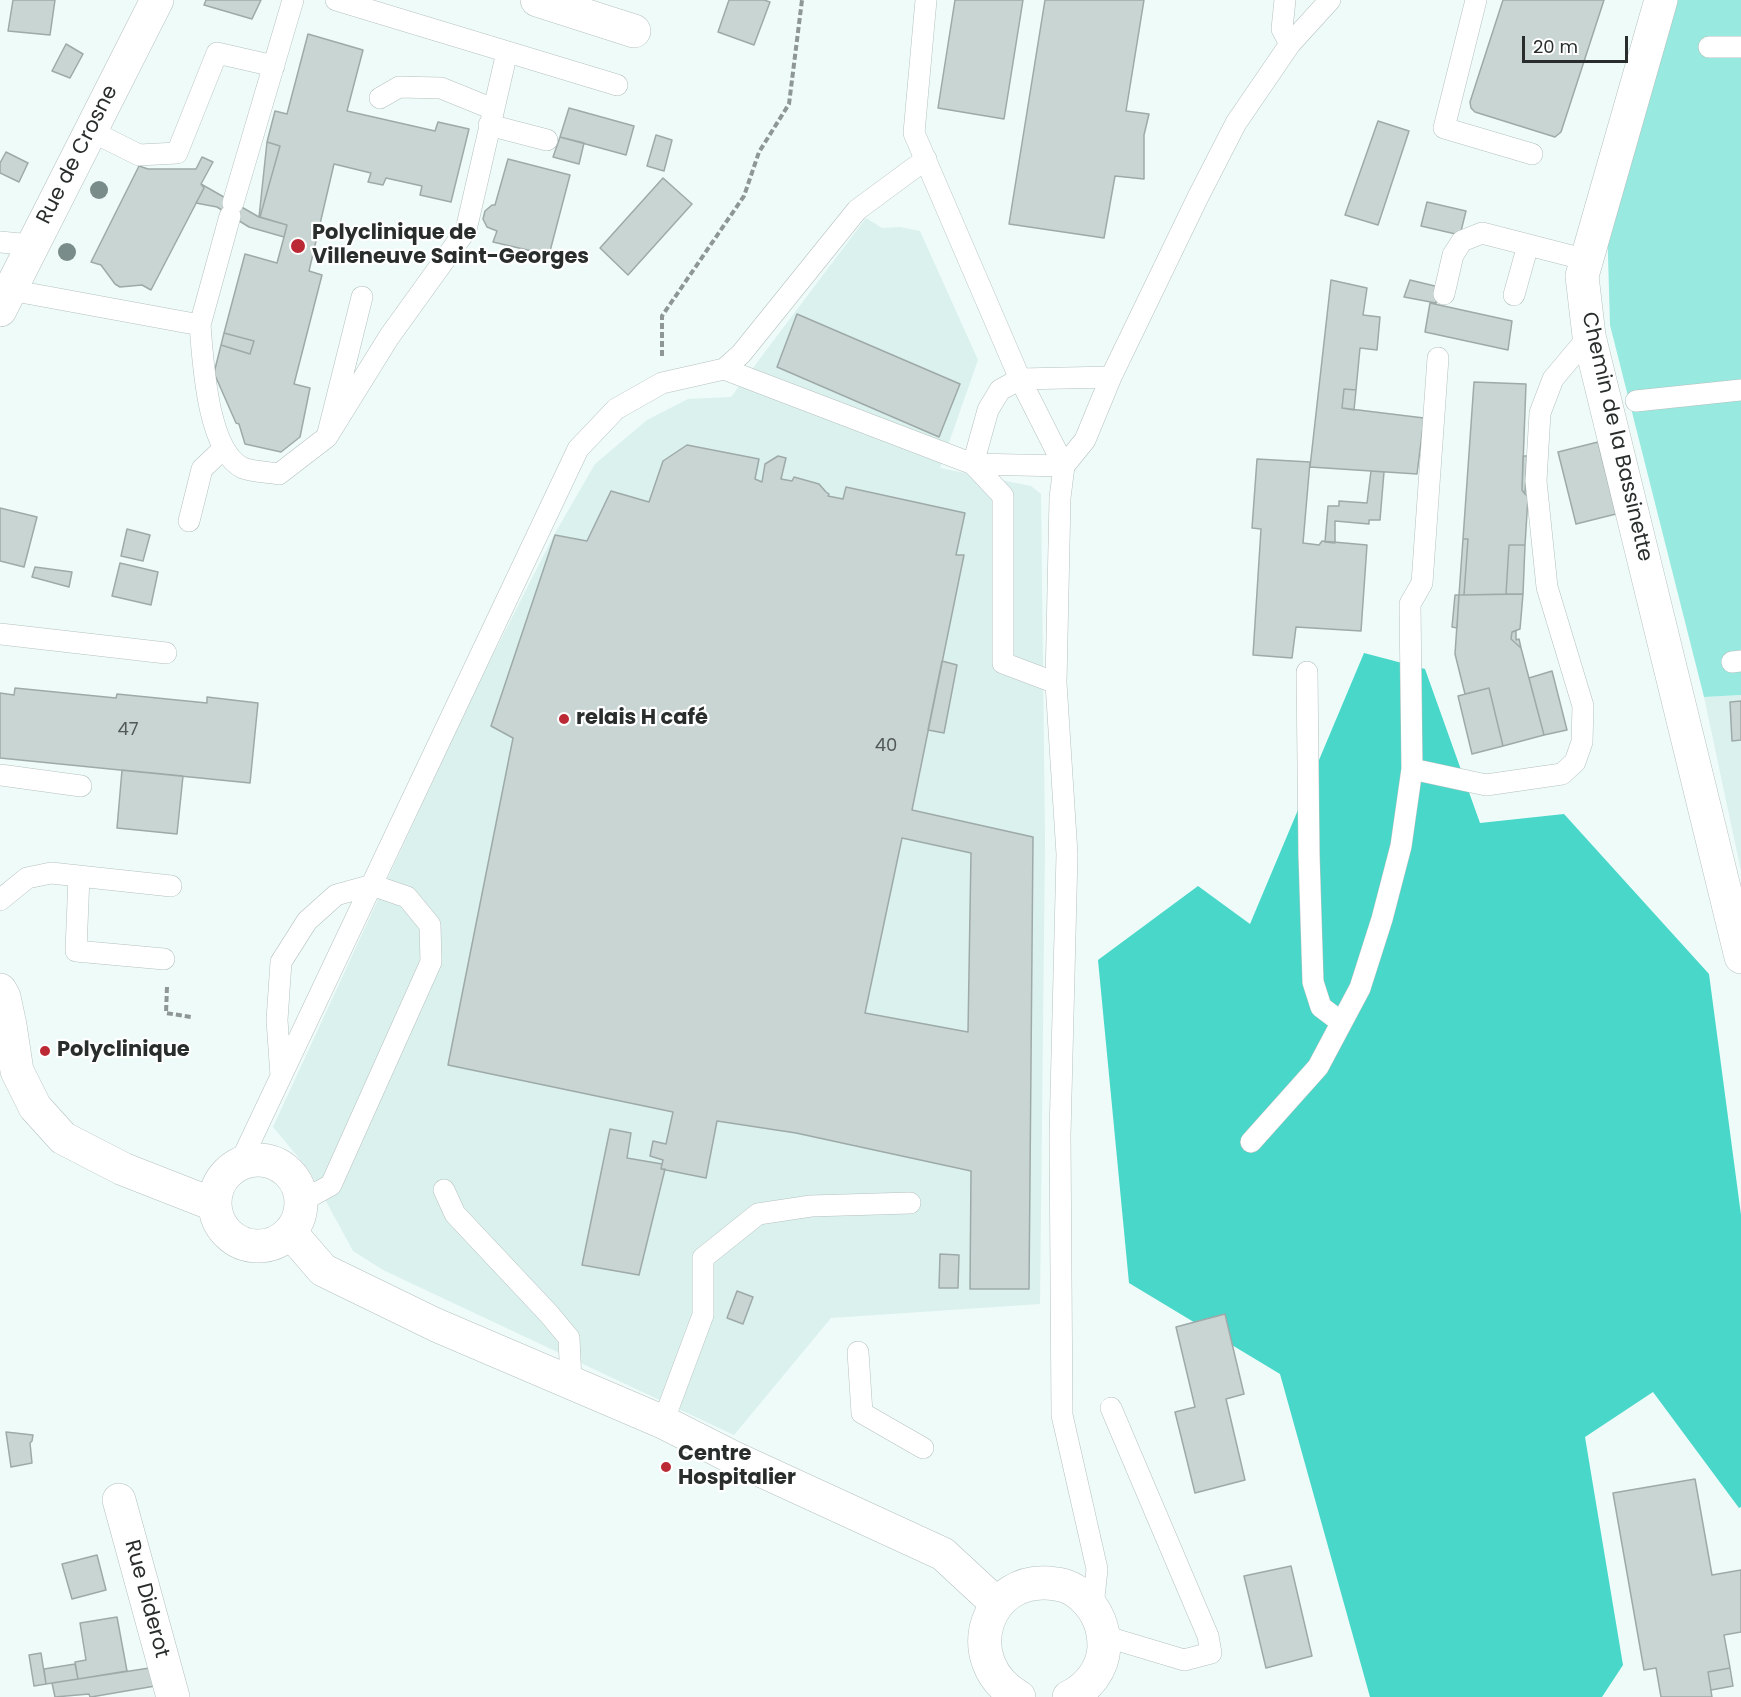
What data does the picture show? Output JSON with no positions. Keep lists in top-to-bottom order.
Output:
{
  "streets": {
    "street": ["Rue de Crosne", "Chemin de la Bassinette", "Rue Diderot"]
  },
  "places": [
    "Polyclinique de Villeneuve Saint-Georges",
    "relais H café",
    "Polyclinique",
    "Centre Hospitalier"
  ],
  "house_numbers": ["47", "40"],
  "scale_bar": "20 m"
}
